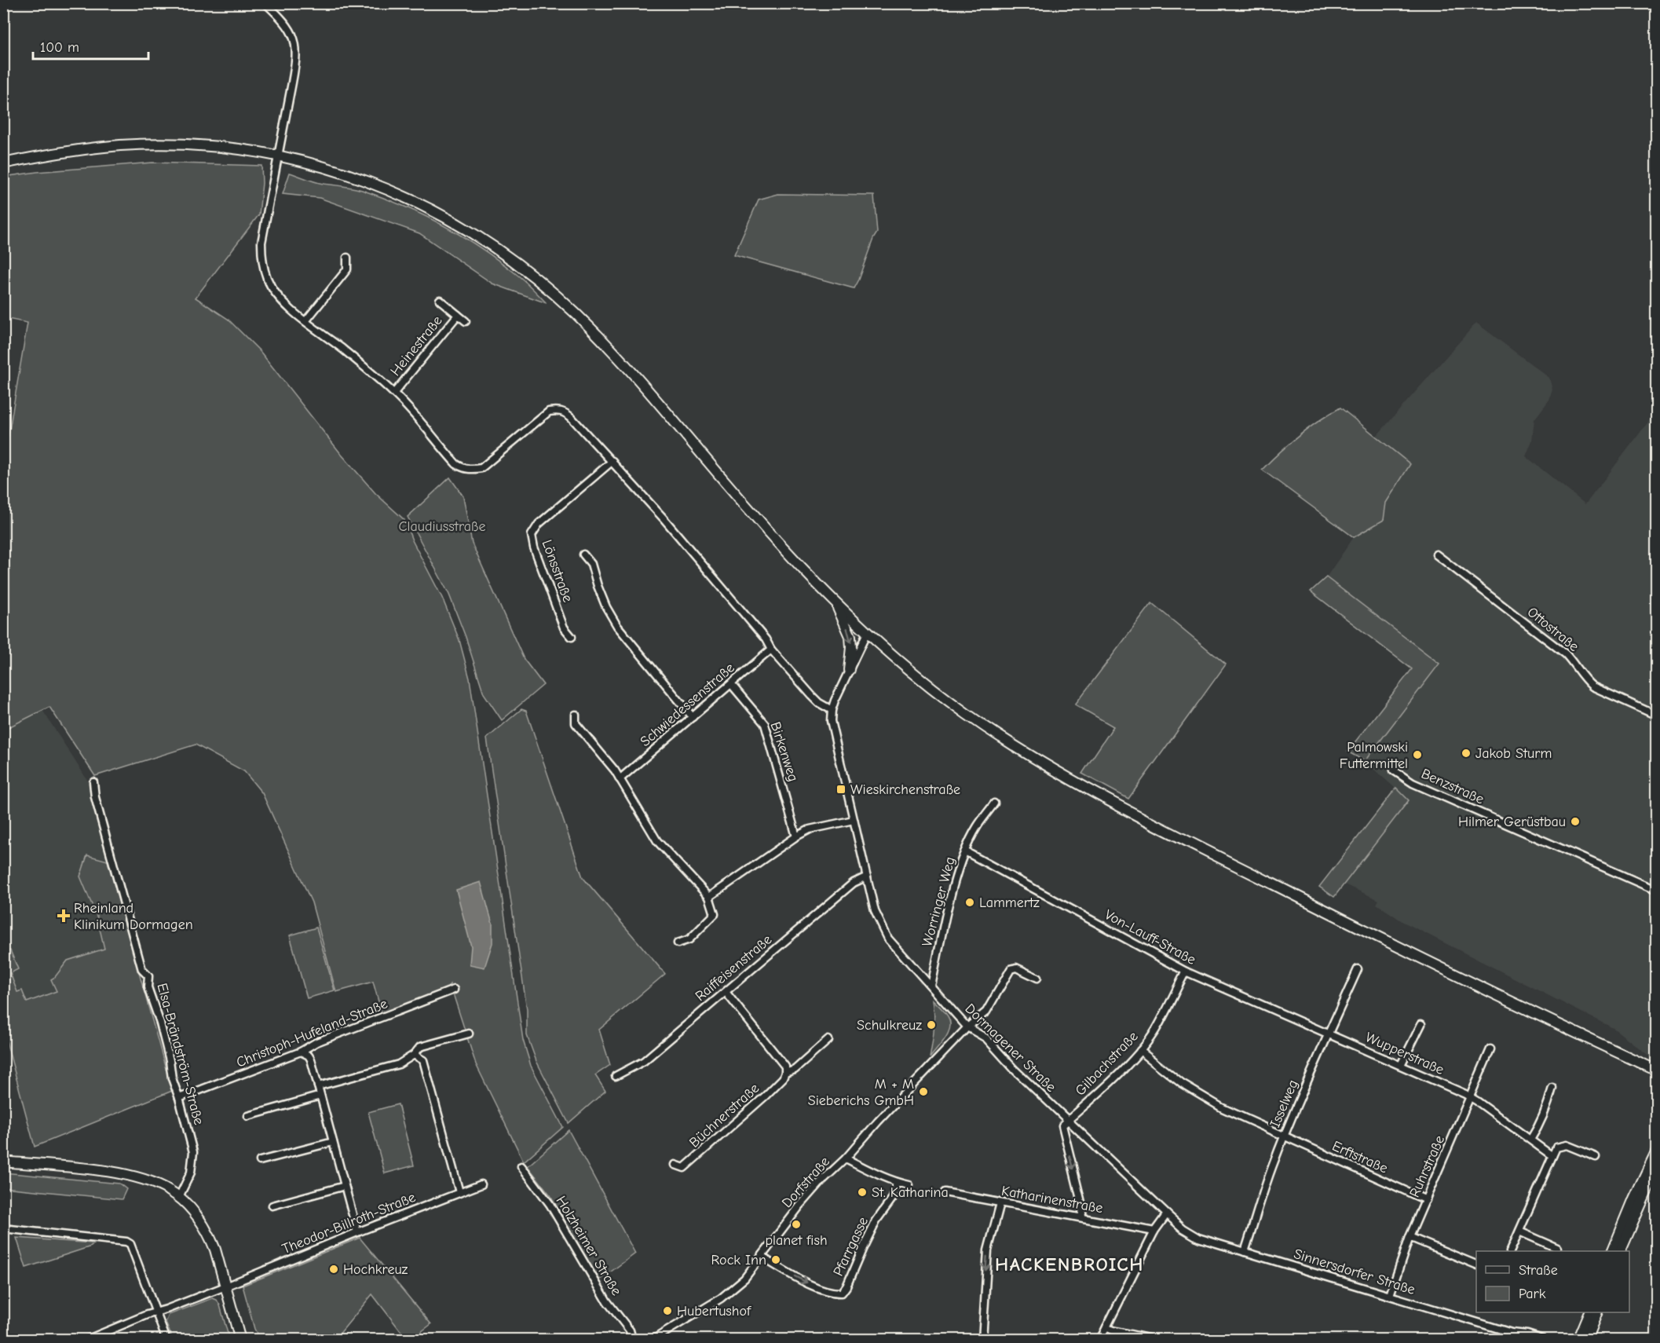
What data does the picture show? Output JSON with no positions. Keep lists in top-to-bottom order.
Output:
{
  "streets": {
    "street": [
      "Heinestraße",
      "Lönsstraße",
      "Ottostraße",
      "Schwiedessenstraße",
      "Birkenweg",
      "Benzstraße",
      "Worringer Weg",
      "Von-Lauff-Straße",
      "Raiffeisenstraße",
      "Christoph-Hufeland-Straße",
      "Dormagener Straße",
      "Wupperstraße",
      "Elsa-Brändström-Straße",
      "Gilbachstraße",
      "Isselweg",
      "Büchnerstraße",
      "Erftstraße",
      "Ruhrstraße",
      "Dorfstraße",
      "Katharinenstraße",
      "Theodor-Billroth-Straße",
      "Holzheimer Straße",
      "Pfarrgasse",
      "Sinnersdorfer Straße"
    ]
  },
  "crossings": [
    ["Schwiedessenstraße", "Birkenweg"],
    ["Worringer Weg", "Von-Lauff-Straße"],
    ["Worringer Weg", "Dormagener Straße"],
    ["Von-Lauff-Straße", "Wupperstraße"],
    ["Von-Lauff-Straße", "Gilbachstraße"],
    ["Von-Lauff-Straße", "Isselweg"],
    ["Raiffeisenstraße", "Dormagener Straße"],
    ["Christoph-Hufeland-Straße", "Elsa-Brändström-Straße"],
    ["Dormagener Straße", "Gilbachstraße"],
    ["Dormagener Straße", "Dorfstraße"],
    ["Dormagener Straße", "Sinnersdorfer Straße"],
    ["Wupperstraße", "Isselweg"],
    ["Wupperstraße", "Ruhrstraße"],
    ["Gilbachstraße", "Erftstraße"],
    ["Isselweg", "Erftstraße"],
    ["Isselweg", "Sinnersdorfer Straße"],
    ["Erftstraße", "Ruhrstraße"],
    ["Ruhrstraße", "Sinnersdorfer Straße"],
    ["Dorfstraße", "Pfarrgasse"]
  ],
  "districts": ["HACKENBROICH"],
  "parks": ["Claudiusstraße"],
  "places": {
    "other": [
      "Jakob Sturm",
      "Palmowski Futtermittel",
      "Hilmer Gerüstbau",
      "Lammertz",
      "Schulkreuz",
      "M + M Sieberichs GmbH",
      "St. Katharina",
      "planet fish",
      "Rock Inn",
      "Hochkreuz",
      "Hubertushof"
    ],
    "transit": ["Wieskirchenstraße"],
    "health": ["Rheinland Klinikum Dormagen"]
  },
  "legend": ["Straße", "Park"],
  "scale_bar": "100 m"
}
